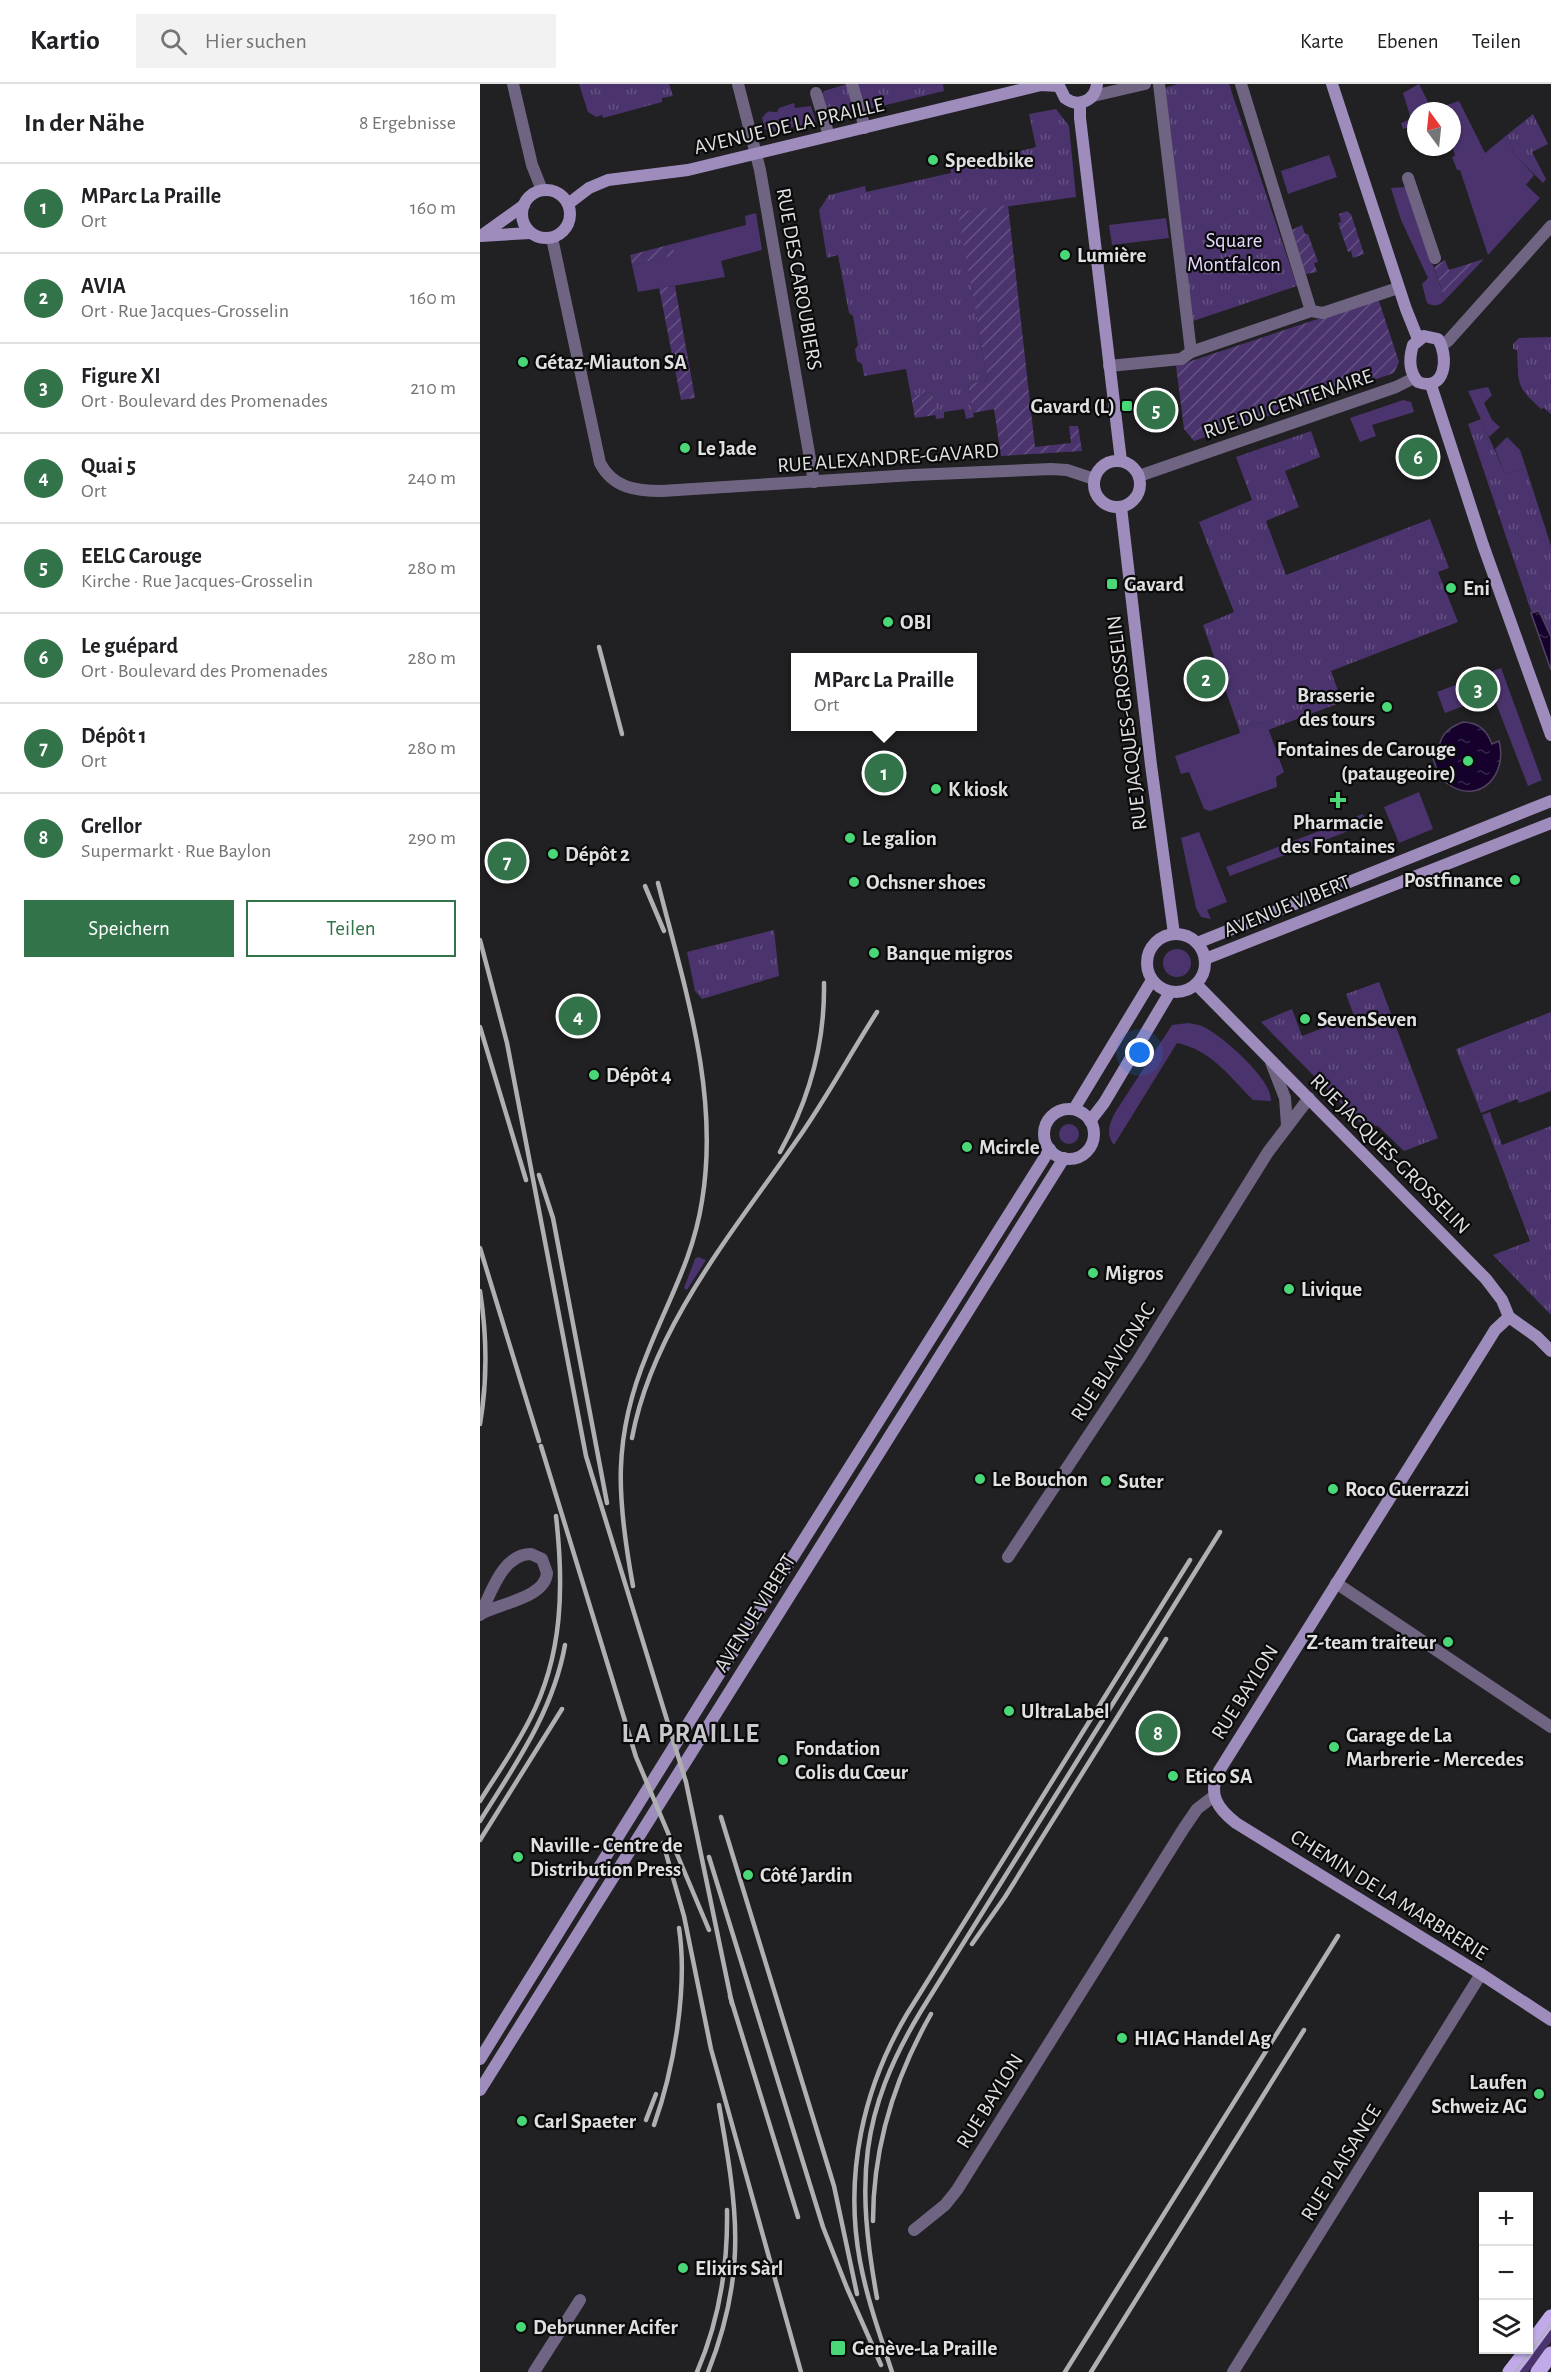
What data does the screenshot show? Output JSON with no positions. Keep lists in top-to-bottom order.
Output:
{
  "streets": {
    "main road": [
      "AVENUE DE LA PRAILLE",
      "RUE JACQUES-GROSSELIN",
      "AVENUE VIBERT",
      "RUE BAYLON",
      "CHEMIN DE LA MARBRERIE"
    ],
    "street": [
      "RUE DES CAROUBIERS",
      "RUE DU CENTENAIRE",
      "RUE ALEXANDRE-GAVARD",
      "RUE BLAVIGNAC",
      "RUE PLAISANCE"
    ]
  },
  "crossings": [
    ["AVENUE DE LA PRAILLE", "RUE DES CAROUBIERS"],
    ["AVENUE DE LA PRAILLE", "RUE ALEXANDRE-GAVARD"],
    ["RUE DES CAROUBIERS", "RUE ALEXANDRE-GAVARD"],
    ["RUE DU CENTENAIRE", "RUE ALEXANDRE-GAVARD"],
    ["RUE DU CENTENAIRE", "RUE JACQUES-GROSSELIN"],
    ["RUE ALEXANDRE-GAVARD", "RUE JACQUES-GROSSELIN"],
    ["RUE JACQUES-GROSSELIN", "AVENUE VIBERT"],
    ["RUE JACQUES-GROSSELIN", "RUE BLAVIGNAC"],
    ["RUE JACQUES-GROSSELIN", "RUE BAYLON"],
    ["RUE BAYLON", "CHEMIN DE LA MARBRERIE"],
    ["CHEMIN DE LA MARBRERIE", "RUE PLAISANCE"]
  ],
  "districts": ["LA PRAILLE"],
  "parks": ["Square Montfalcon"],
  "places": {
    "other": [
      "Speedbike",
      "Lumière",
      "Gétaz-Miauton SA",
      "Le Jade",
      "Eni",
      "OBI",
      "Brasserie des tours",
      "Fontaines de Carouge (pataugeoire)",
      "K kiosk",
      "Le galion",
      "Dépôt 2",
      "Postfinance",
      "Ochsner shoes",
      "Banque migros",
      "SevenSeven",
      "Dépôt 4",
      "Mcircle",
      "Migros",
      "Livique",
      "Le Bouchon",
      "Suter",
      "Roco Guerrazzi",
      "Z-team traiteur",
      "UltraLabel",
      "Garage de La Marbrerie - Mercedes",
      "Fondation Colis du Cœur",
      "Etico SA",
      "Naville - Centre de Distribution Press",
      "Côté Jardin",
      "HIAG Handel Ag",
      "Laufen Schweiz AG",
      "Carl Spaeter",
      "Elixirs Sàrl",
      "Debrunner Acifer"
    ],
    "transit": ["Gavard (L)", "Gavard", "Genève-La Praille"],
    "health": ["Pharmacie des Fontaines"]
  },
  "north": "top",
  "page": {
    "header": "Kartio",
    "search": "Hier suchen",
    "nav": ["Karte", "Ebenen", "Teilen"],
    "heading": ["In der Nähe", "8 Ergebnisse"],
    "list": [
      {
        "mark": "1",
        "name": "MParc La Praille",
        "note": "Ort",
        "value": "160 m"
      },
      {
        "mark": "2",
        "name": "AVIA",
        "note": "Ort · Rue Jacques-Grosselin",
        "value": "160 m"
      },
      {
        "mark": "3",
        "name": "Figure XI",
        "note": "Ort · Boulevard des Promenades",
        "value": "210 m"
      },
      {
        "mark": "4",
        "name": "Quai 5",
        "note": "Ort",
        "value": "240 m"
      },
      {
        "mark": "5",
        "name": "EELG Carouge",
        "note": "Kirche · Rue Jacques-Grosselin",
        "value": "280 m"
      },
      {
        "mark": "6",
        "name": "Le guépard",
        "note": "Ort · Boulevard des Promenades",
        "value": "280 m"
      },
      {
        "mark": "7",
        "name": "Dépôt 1",
        "note": "Ort",
        "value": "280 m"
      },
      {
        "mark": "8",
        "name": "Grellor",
        "note": "Supermarkt · Rue Baylon",
        "value": "290 m"
      }
    ],
    "pins": [
      "5",
      "6",
      "2",
      "3",
      "1",
      "7",
      "4",
      "8"
    ],
    "popup": ["MParc La Praille", "Ort"],
    "buttons": ["Speichern", "Teilen"],
    "map_buttons": ["+", "−"]
  }
}
